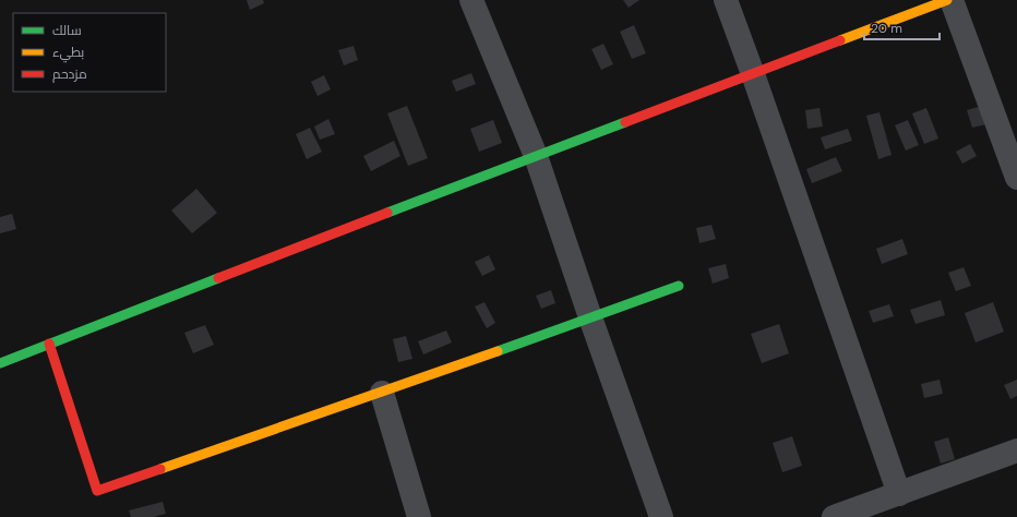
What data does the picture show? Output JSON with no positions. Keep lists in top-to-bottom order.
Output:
{
  "legend": ["سالك", "بطيء", "مزدحم"],
  "scale_bar": "20 m"
}
